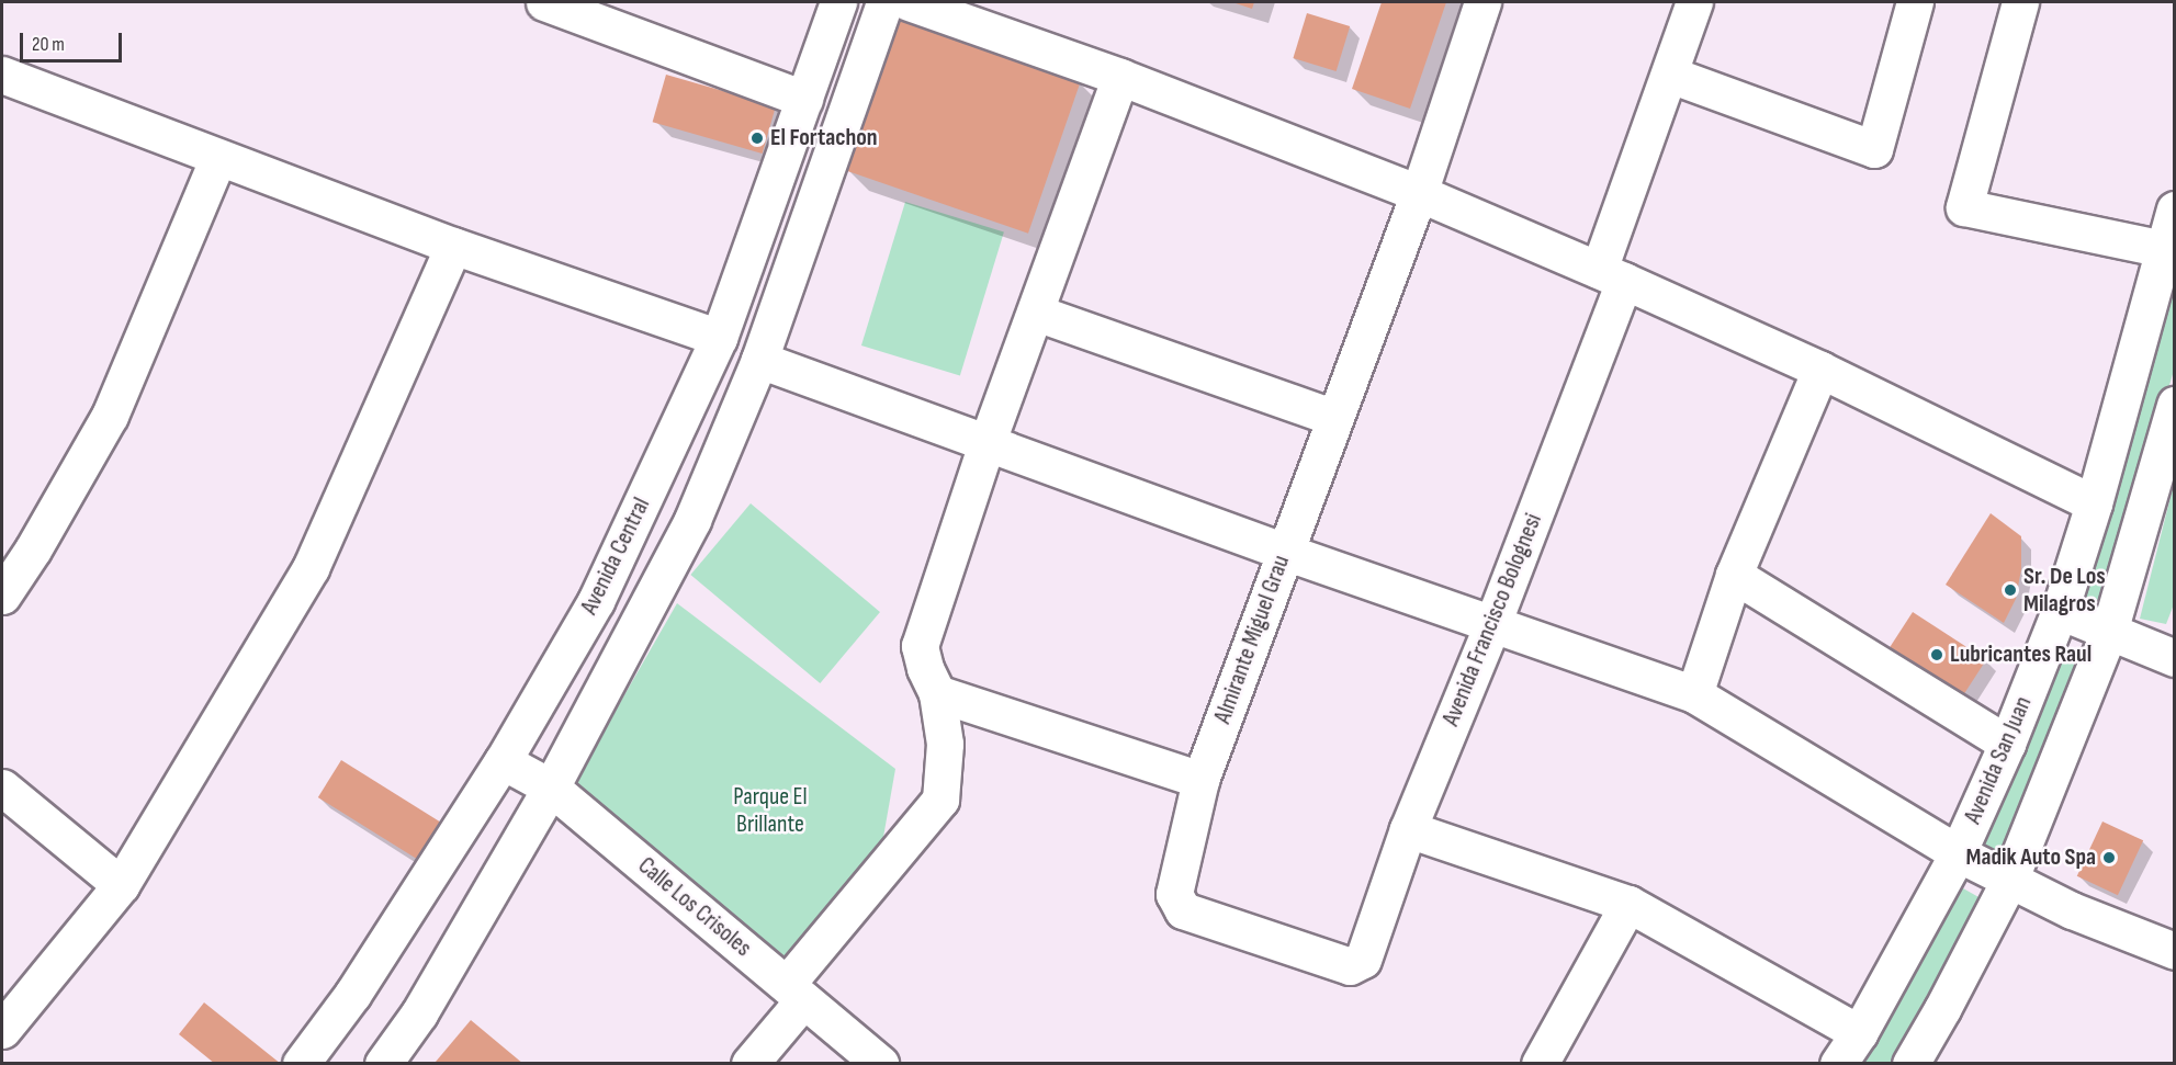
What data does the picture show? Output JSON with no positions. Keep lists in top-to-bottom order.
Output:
{
  "streets": {
    "street": [
      "Avenida Central",
      "Avenida Francisco Bolognesi",
      "Almirante Miguel Grau",
      "Avenida San Juan",
      "Calle Los Crisoles"
    ]
  },
  "crossings": [
    ["Avenida Central", "Calle Los Crisoles"],
    ["Avenida Francisco Bolognesi", "Almirante Miguel Grau"]
  ],
  "parks": ["Parque El Brillante"],
  "places": [
    "El Fortachon",
    "Sr. De Los Milagros",
    "Lubricantes Raul",
    "Madik Auto Spa"
  ],
  "scale_bar": "20 m"
}
